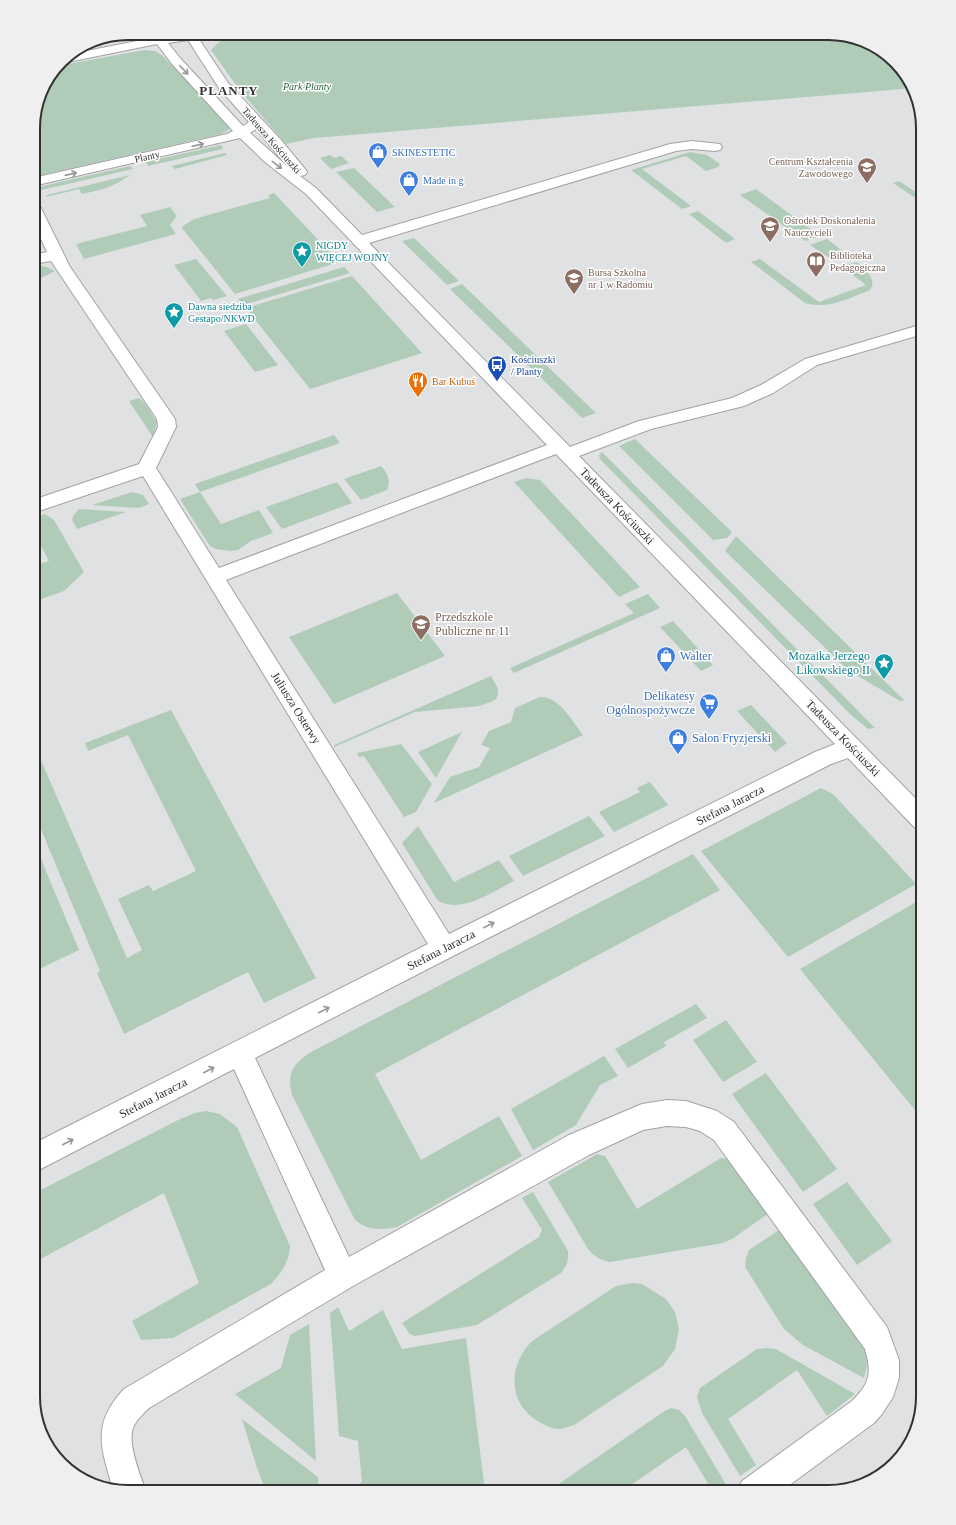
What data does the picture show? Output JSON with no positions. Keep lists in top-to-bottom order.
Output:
{
  "streets": {
    "street": [
      "Tadeusza Kościuszki",
      "Planty",
      "Juliusza Osterwy",
      "Stefana Jaracza"
    ]
  },
  "crossings": [
    ["Tadeusza Kościuszki", "Planty"],
    ["Tadeusza Kościuszki", "Stefana Jaracza"],
    ["Juliusza Osterwy", "Stefana Jaracza"]
  ],
  "one_way": ["Stefana Jaracza"],
  "districts": ["PLANTY"],
  "parks": ["Park Planty"],
  "places": {
    "shop": [
      "SKINESTETIC",
      "Made in g",
      "Walter",
      "Salon Fryzjerski"
    ],
    "school or university": [
      "Centrum Kształcenia Zawodowego",
      "Ośrodek Doskonalenia Nauczycieli",
      "Bursa Szkolna nr 1 w Radomiu",
      "Przedszkole Publiczne nr 11"
    ],
    "place": ["NIGDY WIĘCEJ WOJNY", "Dawna siedziba Gestapo/NKWD", "Mozaika Jerzego Likowskiego II"],
    "library": ["Biblioteka Pedagogiczna"],
    "bus stop": ["Kościuszki / Planty"],
    "restaurant": ["Bar Kubuś"],
    "supermarket": ["Delikatesy Ogólnospożywcze"]
  }
}
